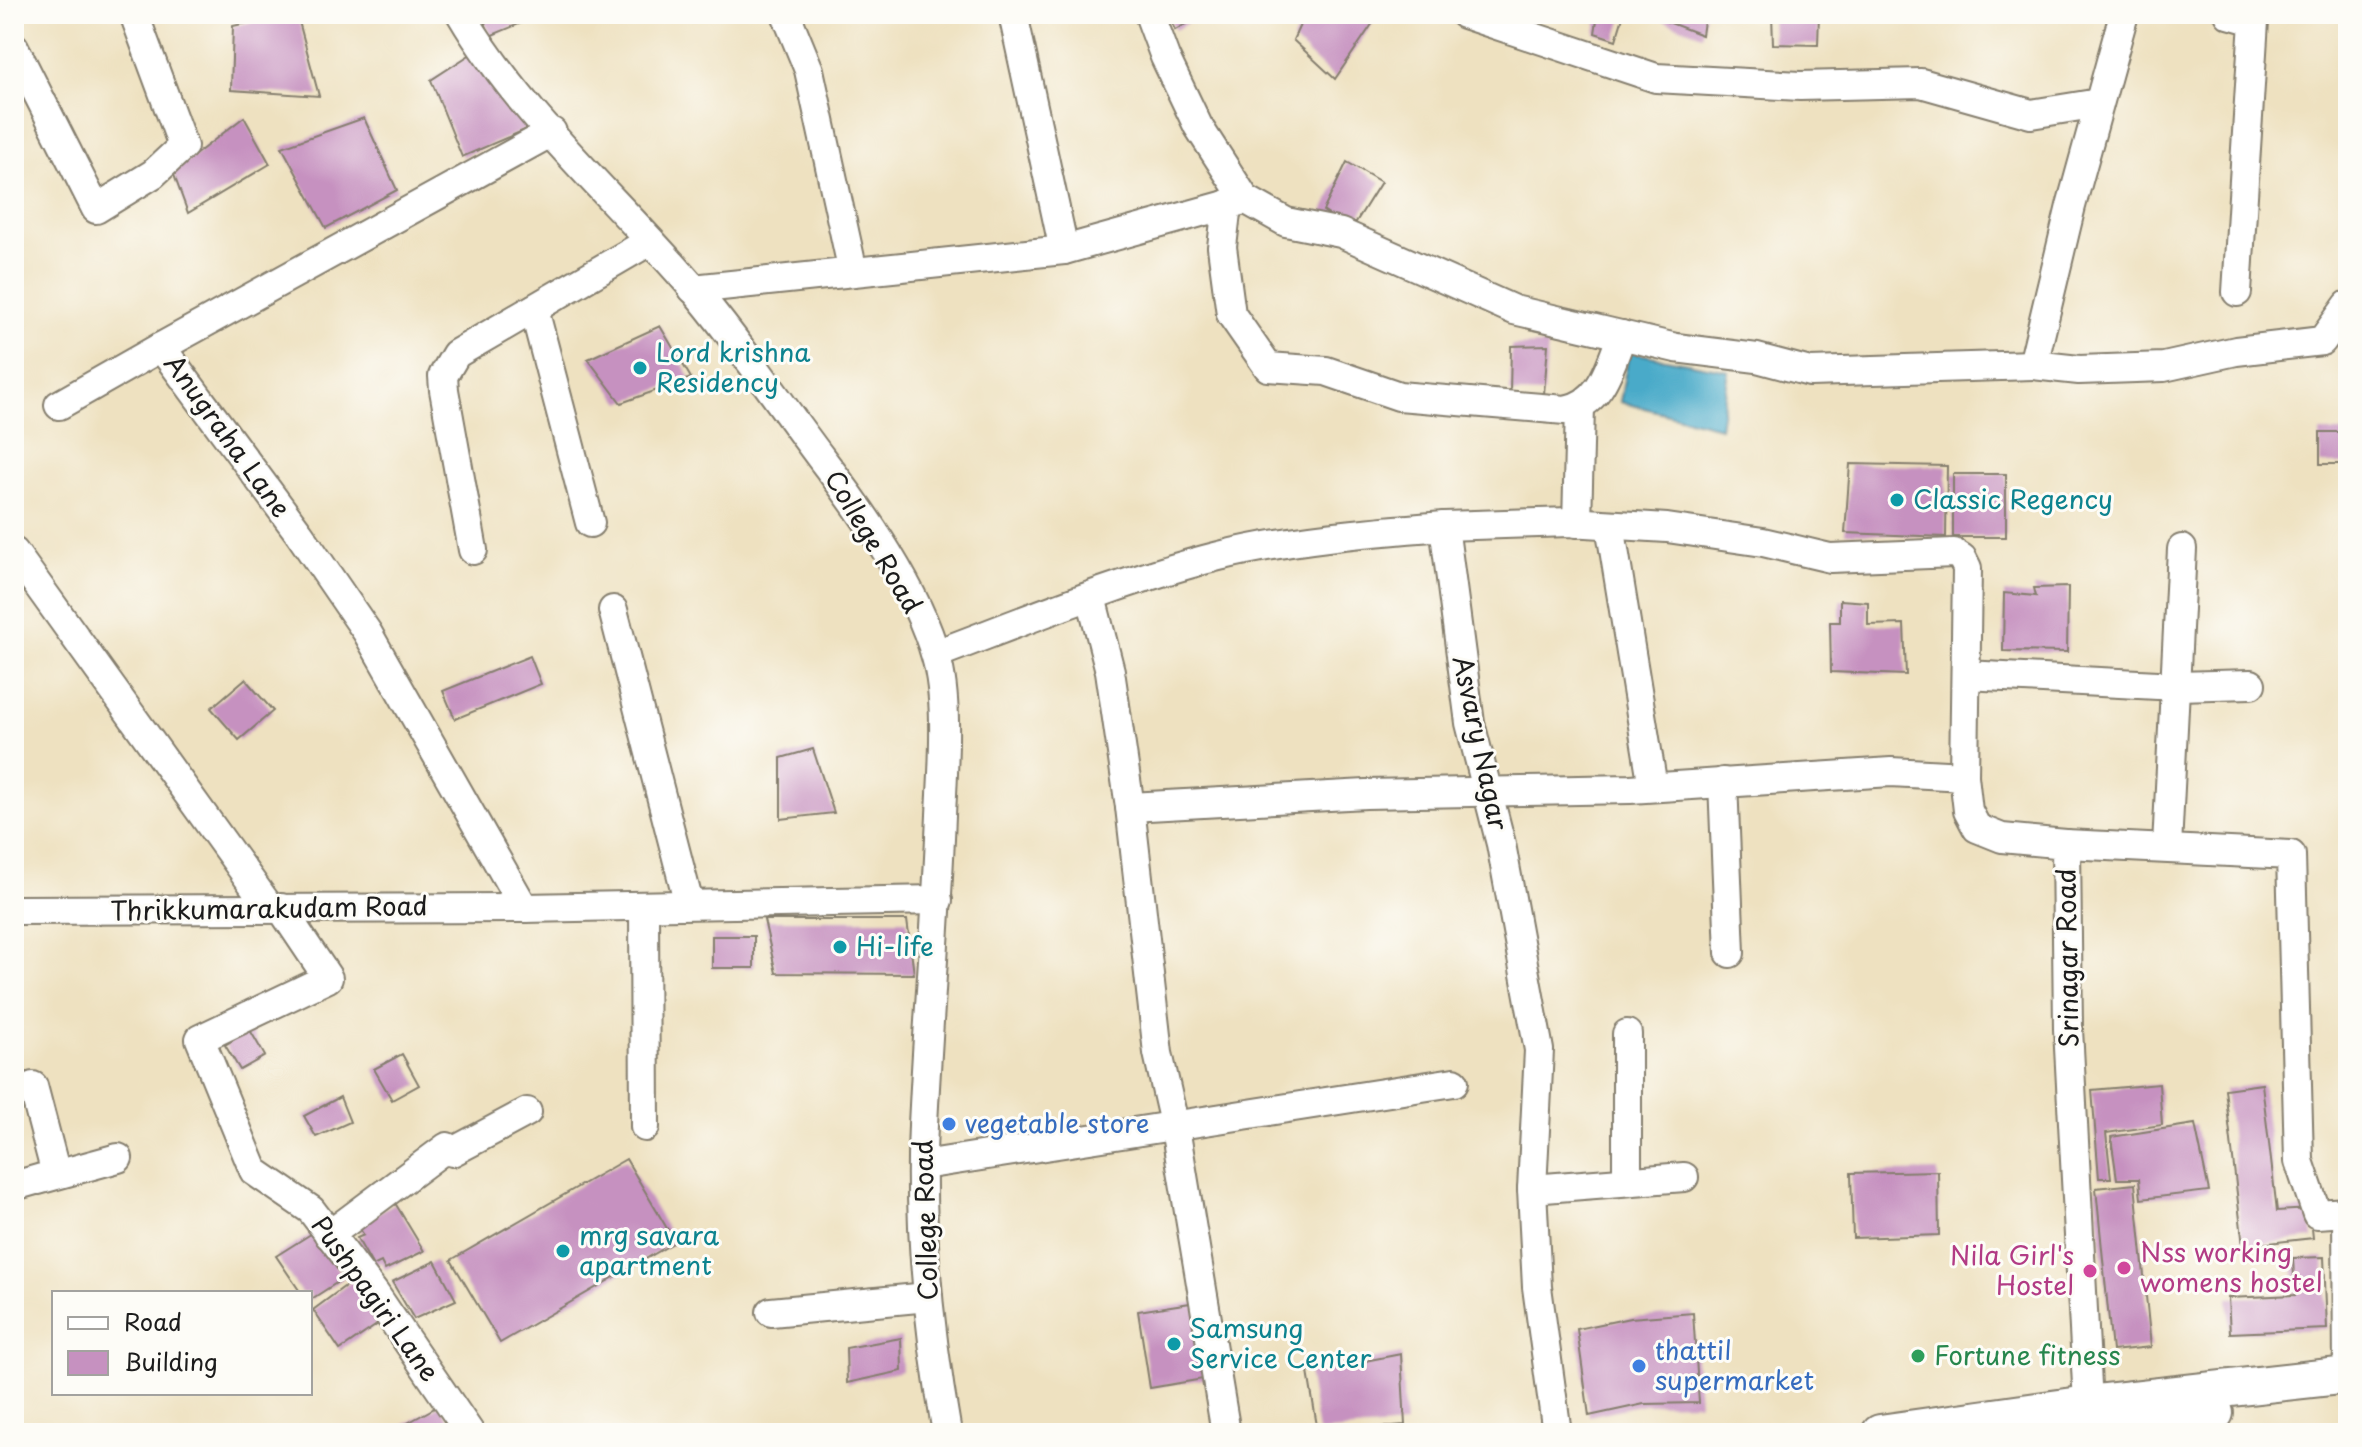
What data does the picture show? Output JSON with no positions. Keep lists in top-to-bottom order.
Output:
{
  "streets": {
    "street": [
      "Anugraha Lane",
      "College Road",
      "Asvary Nagar",
      "Thrikkumarakudam Road",
      "Srinagar Road",
      "Pushpagiri Lane"
    ]
  },
  "crossings": [
    ["Anugraha Lane", "College Road"],
    ["Anugraha Lane", "Thrikkumarakudam Road"],
    ["College Road", "Thrikkumarakudam Road"],
    ["Thrikkumarakudam Road", "Pushpagiri Lane"]
  ],
  "places": [
    "Lord krishna Residency",
    "Classic Regency",
    "Hi-life",
    "vegetable store",
    "mrg savara apartment",
    "Nss working womens hostel",
    "Nila Girl's Hostel",
    "Samsung Service Center",
    "Fortune fitness",
    "thattil supermarket"
  ],
  "legend": ["Road", "Building"]
}
